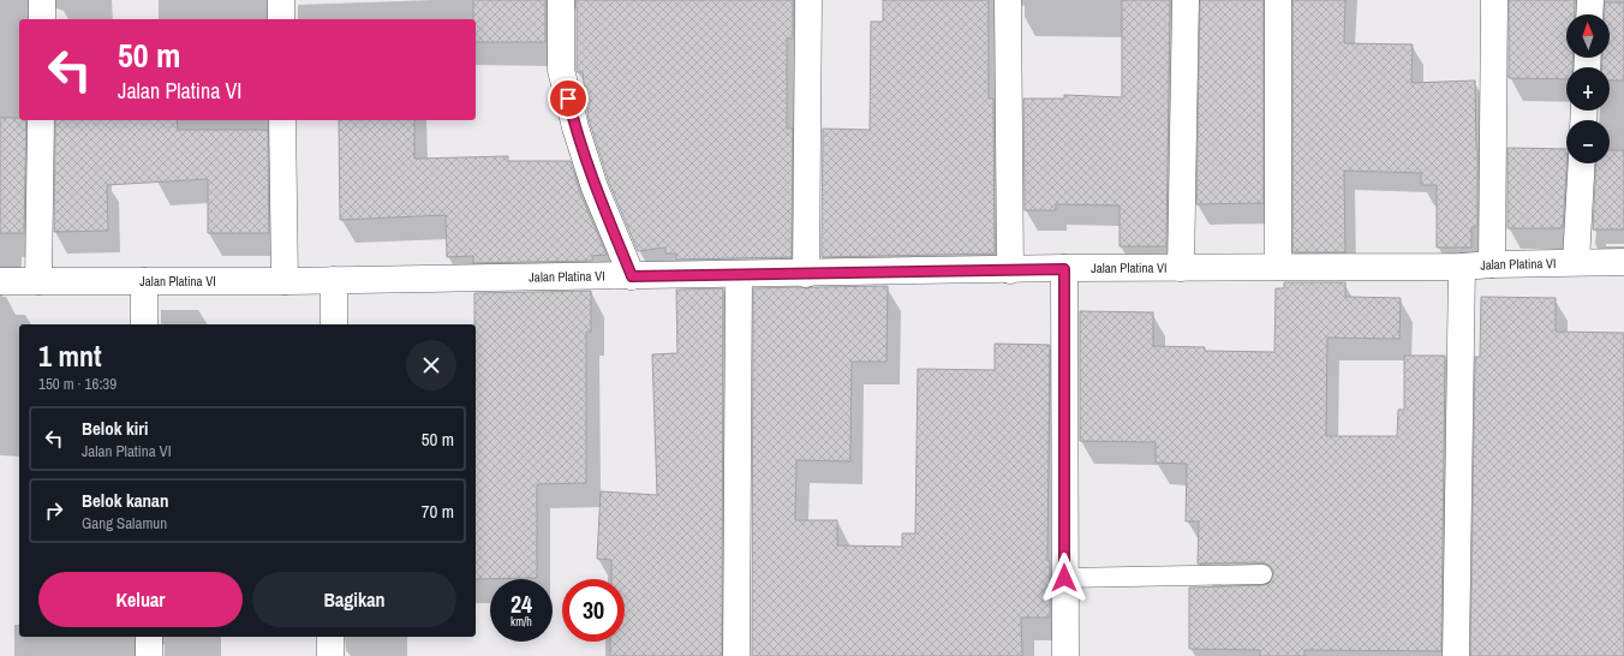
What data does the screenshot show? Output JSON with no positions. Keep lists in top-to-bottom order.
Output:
{
  "streets": {
    "street": ["Jalan Platina VI"]
  },
  "north": "top",
  "page": {
    "map_buttons": ["+", "−"],
    "turn": ["50 m", "Jalan Platina VI"],
    "heading": ["1 mnt", "150 m · 16:39"],
    "list": [
      {
        "name": "Belok kiri",
        "note": "Jalan Platina VI",
        "value": "50 m"
      },
      {
        "name": "Belok kanan",
        "note": "Gang Salamun",
        "value": "70 m"
      }
    ],
    "buttons": ["Keluar", "Bagikan"],
    "speed": "24 km/h",
    "limit": "30"
  }
}
